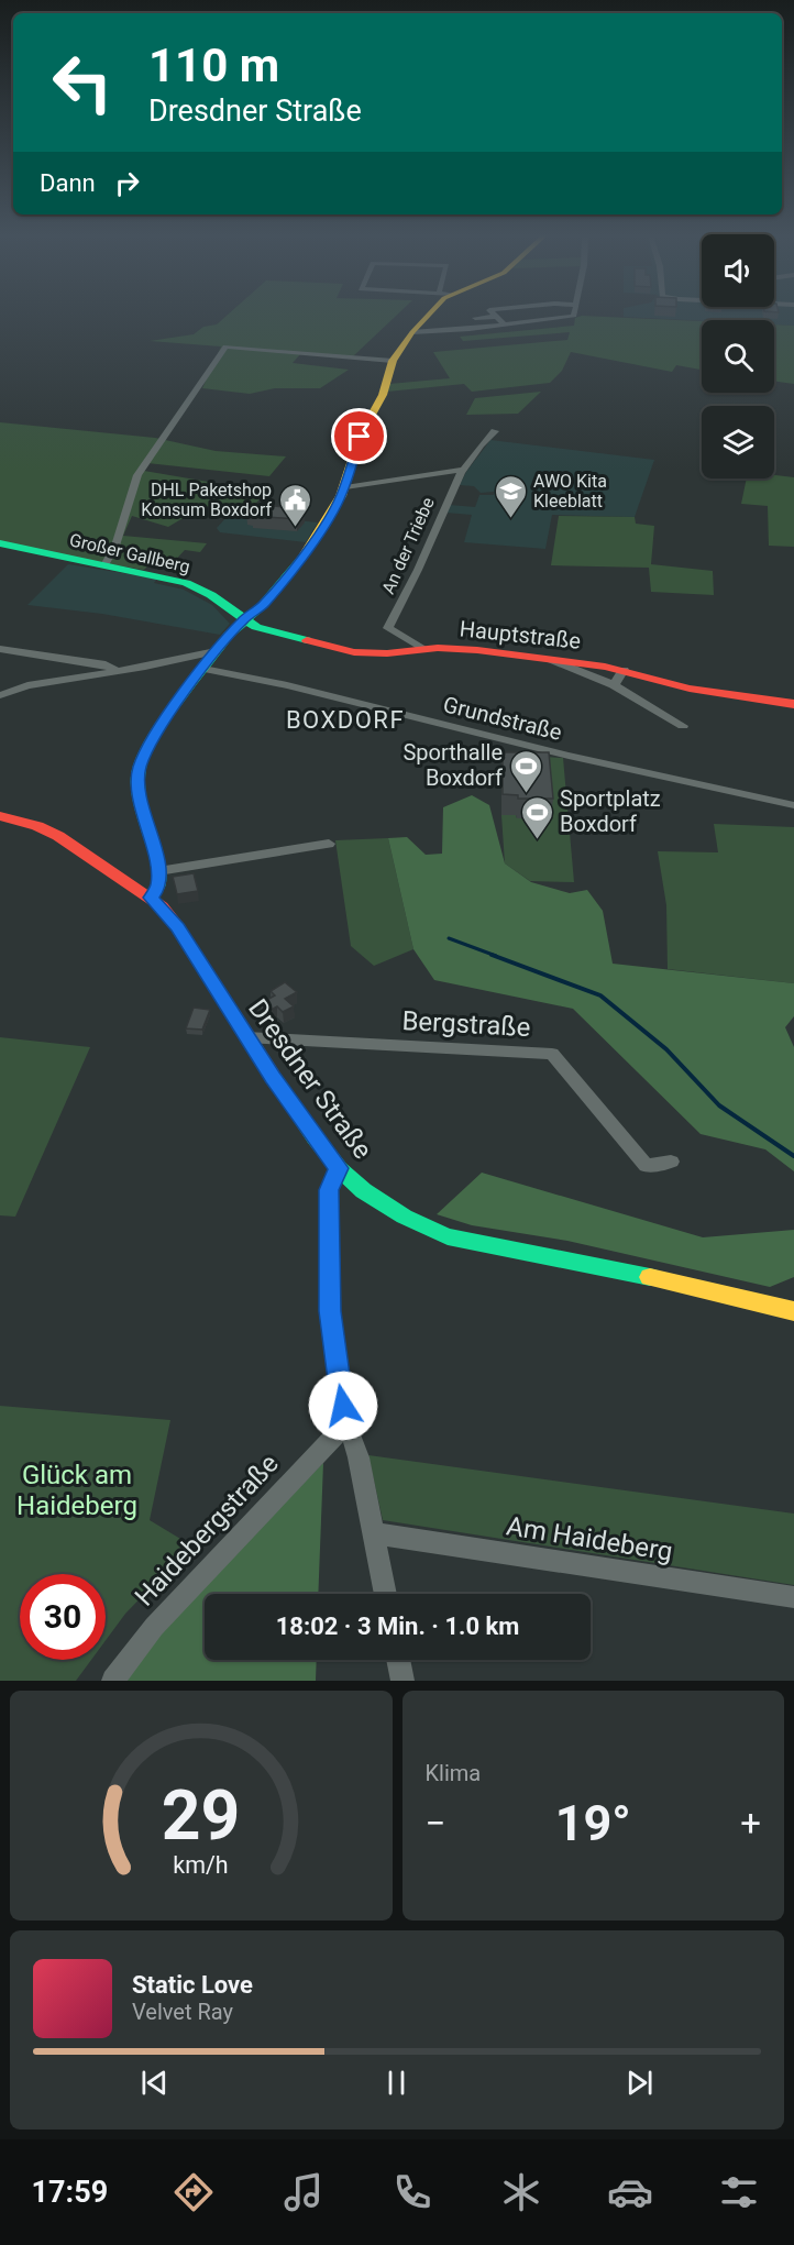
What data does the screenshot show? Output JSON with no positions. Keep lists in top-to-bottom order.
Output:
{
  "streets": {
    "street": [
      "An der Triebe",
      "Großer Gallberg",
      "Hauptstraße",
      "Grundstraße",
      "Bergstraße",
      "Dresdner Straße",
      "Haidebergstraße",
      "Am Haideberg"
    ]
  },
  "crossings": [
    ["An der Triebe", "Hauptstraße"],
    ["Großer Gallberg", "Hauptstraße"],
    ["Bergstraße", "Dresdner Straße"]
  ],
  "districts": ["BOXDORF"],
  "parks": ["Glück am Haideberg"],
  "places": {
    "school or university": ["AWO Kita Kleeblatt"],
    "public building": ["DHL Paketshop Konsum Boxdorf"],
    "sports": ["Sporthalle Boxdorf", "Sportplatz Boxdorf"]
  },
  "page": {
    "turn": ["110 m", "Dresdner Straße"],
    "then": "Dann",
    "limit": "30",
    "trip": "18:02 · 3 Min. · 1.0 km",
    "tile": "Klima",
    "heat": ["−", "19°", "+"],
    "song": ["Static Love", "Velvet Ray"],
    "tabs": "17:59",
    "gauge": ["29", "km/h"]
  }
}
